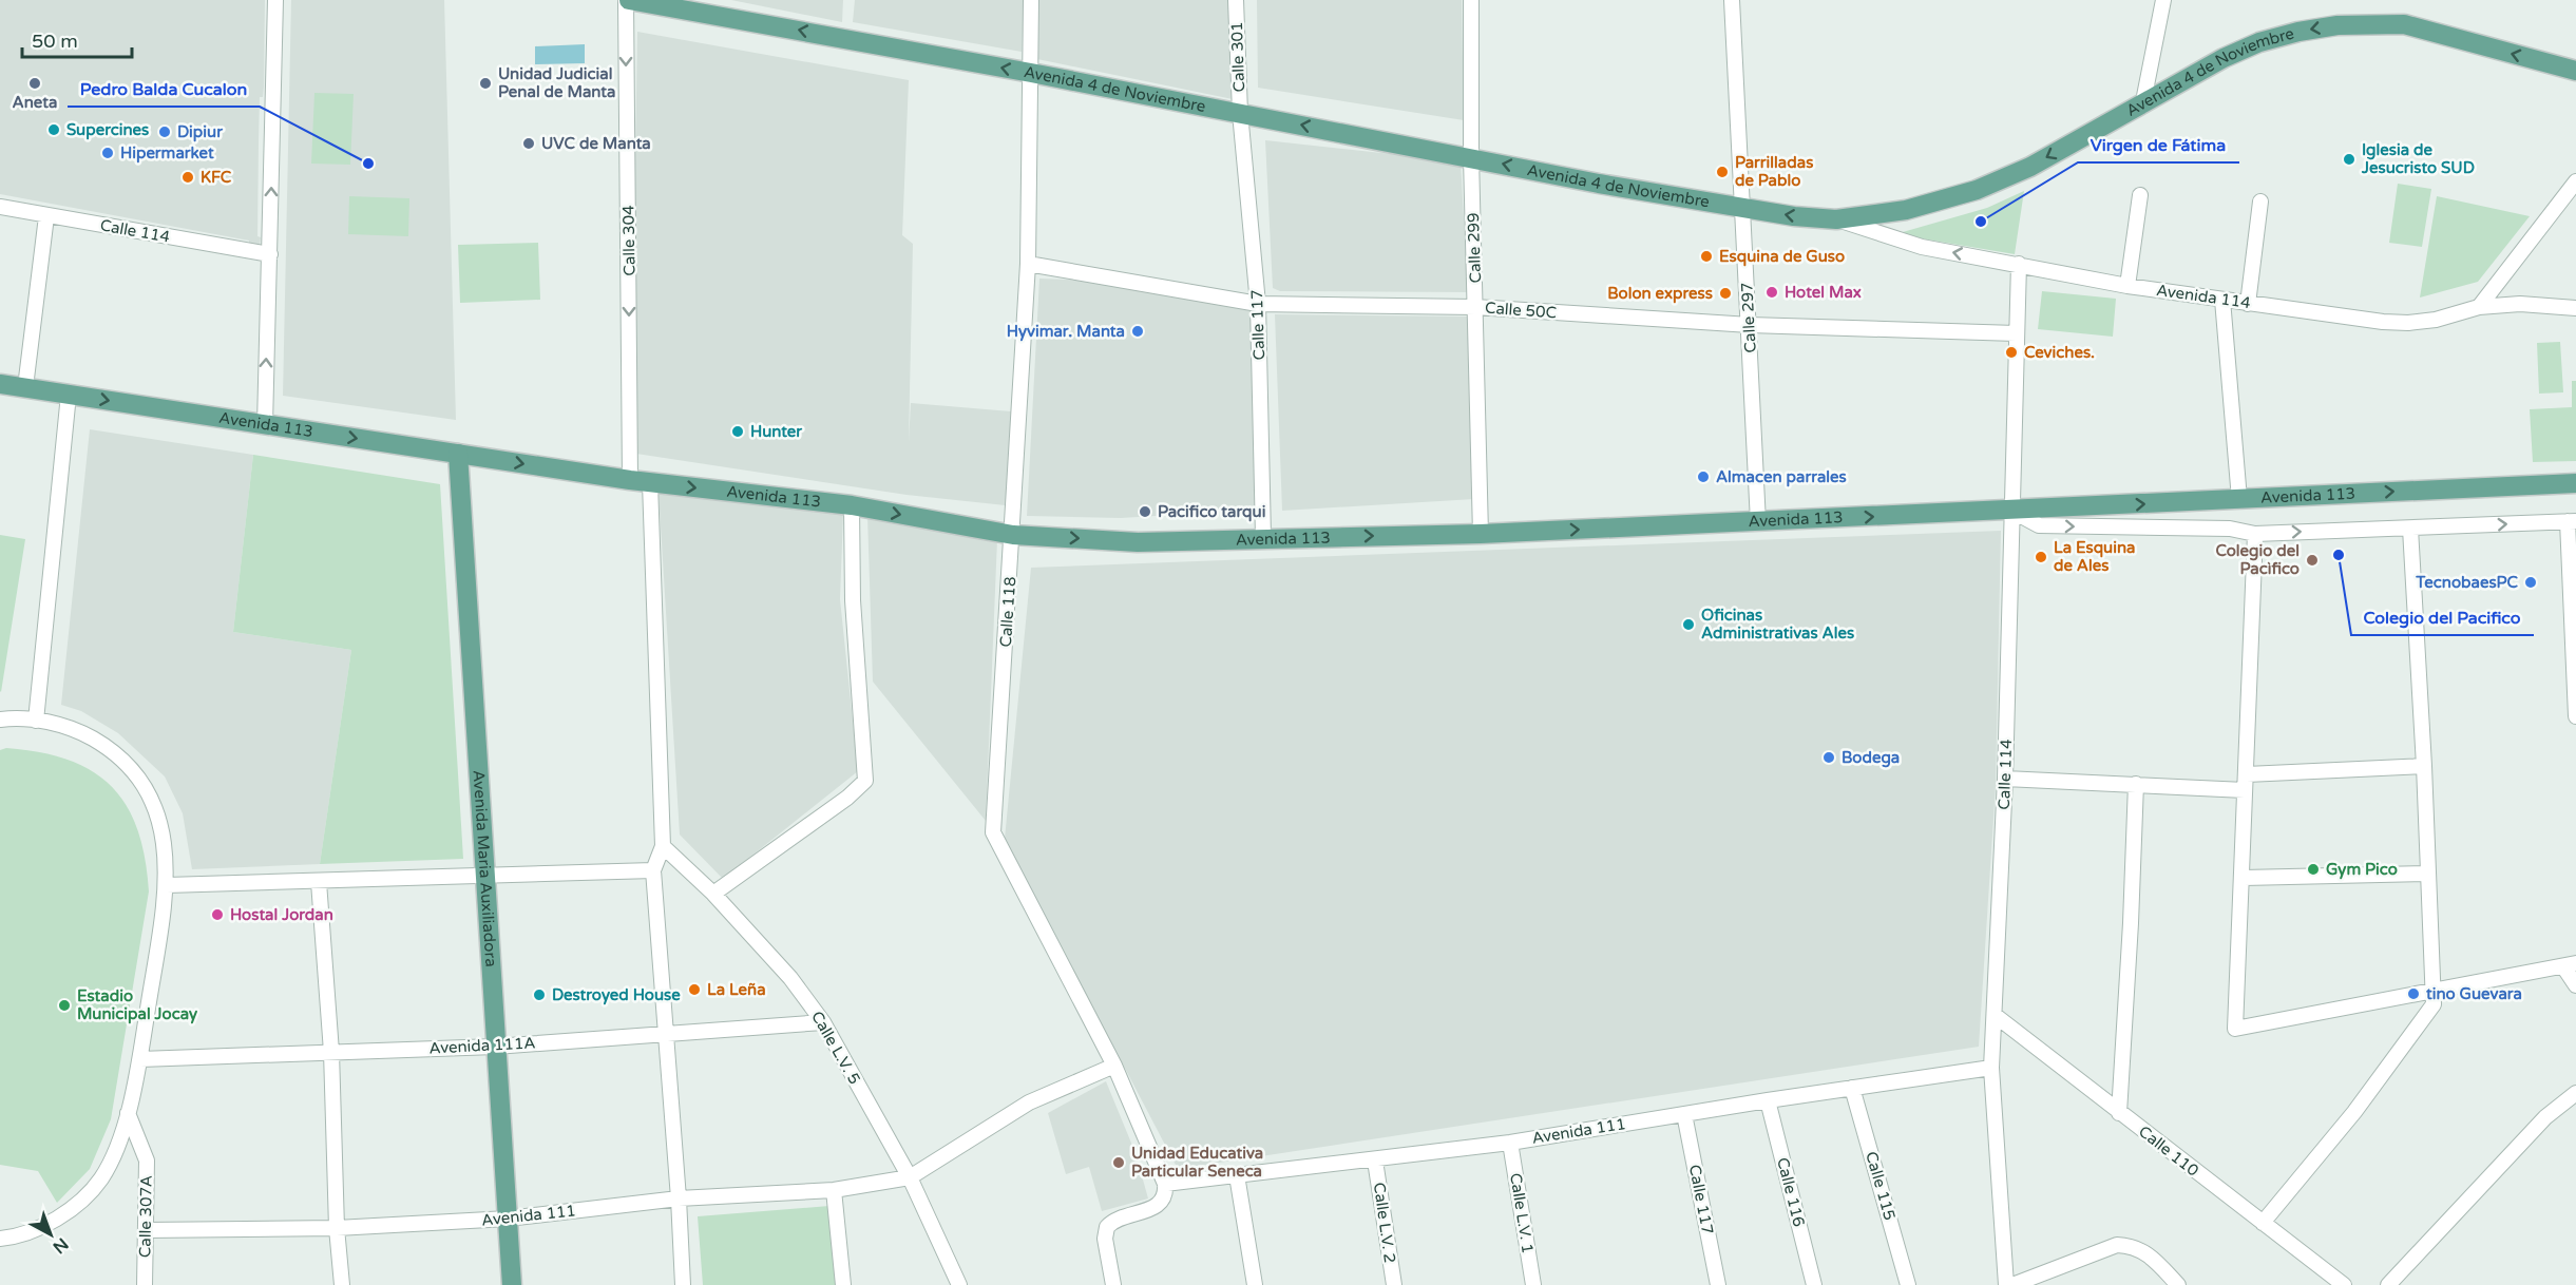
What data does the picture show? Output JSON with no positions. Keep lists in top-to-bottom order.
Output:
{
  "streets": {
    "main road": ["Avenida 4 de Noviembre", "Avenida 113", "Avenida Maria Auxiliadora"],
    "street": [
      "Calle 301",
      "Calle 114",
      "Calle 304",
      "Calle 299",
      "Avenida 114",
      "Calle 50C",
      "Calle 297",
      "Calle 117",
      "Calle 118",
      "Avenida 111A",
      "Calle L.V. 5",
      "Avenida 111",
      "Calle 110",
      "Calle 115",
      "Calle 116",
      "Calle L.V. 1",
      "Calle 307A",
      "Calle L.V. 2"
    ]
  },
  "crossings": [
    ["Calle 301", "Avenida 4 de Noviembre"],
    ["Calle 301", "Calle 117"],
    ["Avenida 4 de Noviembre", "Calle 304"],
    ["Avenida 4 de Noviembre", "Calle 299"],
    ["Avenida 4 de Noviembre", "Avenida 114"],
    ["Avenida 4 de Noviembre", "Calle 297"],
    ["Avenida 4 de Noviembre", "Calle 117"],
    ["Avenida 4 de Noviembre", "Calle 118"],
    ["Calle 114", "Avenida 114"],
    ["Calle 114", "Calle 50C"],
    ["Calle 114", "Avenida 113"],
    ["Calle 114", "Avenida 111"],
    ["Calle 114", "Calle 110"],
    ["Calle 304", "Avenida 113"],
    ["Calle 304", "Calle L.V. 5"],
    ["Calle 299", "Calle 50C"],
    ["Calle 299", "Avenida 113"],
    ["Calle 50C", "Calle 297"],
    ["Calle 50C", "Calle 117"],
    ["Calle 50C", "Calle 118"],
    ["Calle 297", "Avenida 113"],
    ["Calle 117", "Avenida 113"],
    ["Calle 117", "Avenida 111"],
    ["Avenida 113", "Calle 118"],
    ["Avenida 113", "Avenida Maria Auxiliadora"],
    ["Calle 118", "Avenida 111"],
    ["Avenida Maria Auxiliadora", "Avenida 111A"],
    ["Avenida Maria Auxiliadora", "Avenida 111"],
    ["Avenida 111A", "Calle L.V. 5"],
    ["Calle L.V. 5", "Avenida 111"],
    ["Avenida 111", "Calle 115"],
    ["Avenida 111", "Calle 116"],
    ["Avenida 111", "Calle L.V. 1"],
    ["Avenida 111", "Calle 307A"],
    ["Avenida 111", "Calle L.V. 2"]
  ],
  "one_way": ["Avenida 4 de Noviembre", "Calle 304", "Avenida 113"],
  "places": [
    "Aneta",
    "Unidad Judicial Penal de Manta",
    "Supercines",
    "Dipiur",
    "UVC de Manta",
    "Hipermarket",
    "Iglesia de Jesucristo SUD",
    "Pedro Balda Cucalon",
    "Parrilladas de Pablo",
    "KFC",
    "Virgen de Fátima",
    "Esquina de Guso",
    "Hotel Max",
    "Bolon express",
    "Hyvimar. Manta",
    "Ceviches.",
    "Hunter",
    "Almacen parrales",
    "Pacifico tarqui",
    "Colegio del Pacifico",
    "La Esquina de Ales",
    "Colegio del Pacìfico",
    "TecnobaesPC",
    "Oficinas Administrativas Ales",
    "Bodega",
    "Gym Pico",
    "Hostal Jordan",
    "La Leña",
    "tino Guevara",
    "Destroyed House",
    "Estadio Municipal Jocay",
    "Unidad Educativa Particular Seneca"
  ],
  "scale_bar": "50 m",
  "north": "bottom right"
}
